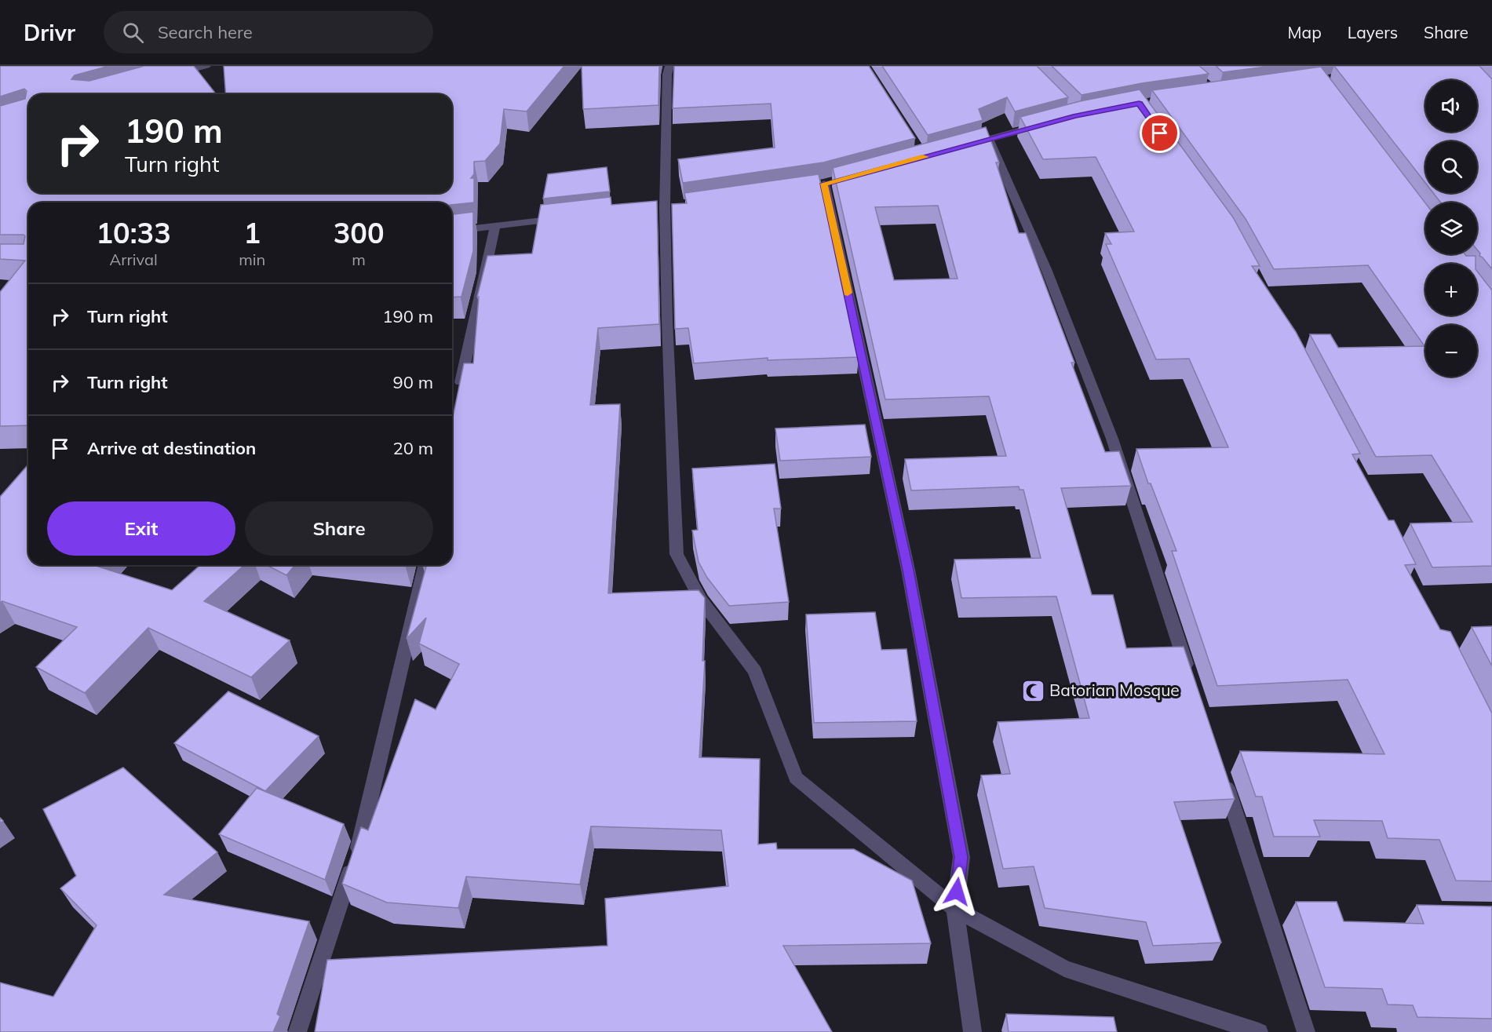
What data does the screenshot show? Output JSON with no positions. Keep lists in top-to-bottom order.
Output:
{
  "places": {
    "mosque": ["Batorian Mosque"]
  },
  "page": {
    "header": "Drivr",
    "search": "Search here",
    "nav": ["Map", "Layers", "Share"],
    "map_buttons": ["+", "−"],
    "turn": ["190 m", "Turn right"],
    "eta": [
      "10:33",
      "Arrival",
      "1",
      "min",
      "300",
      "m"
    ],
    "list": [
      {
        "name": "Turn right",
        "value": "190 m"
      },
      {
        "name": "Turn right",
        "value": "90 m"
      },
      {
        "name": "Arrive at destination",
        "value": "20 m"
      }
    ],
    "buttons": ["Exit", "Share"]
  }
}
